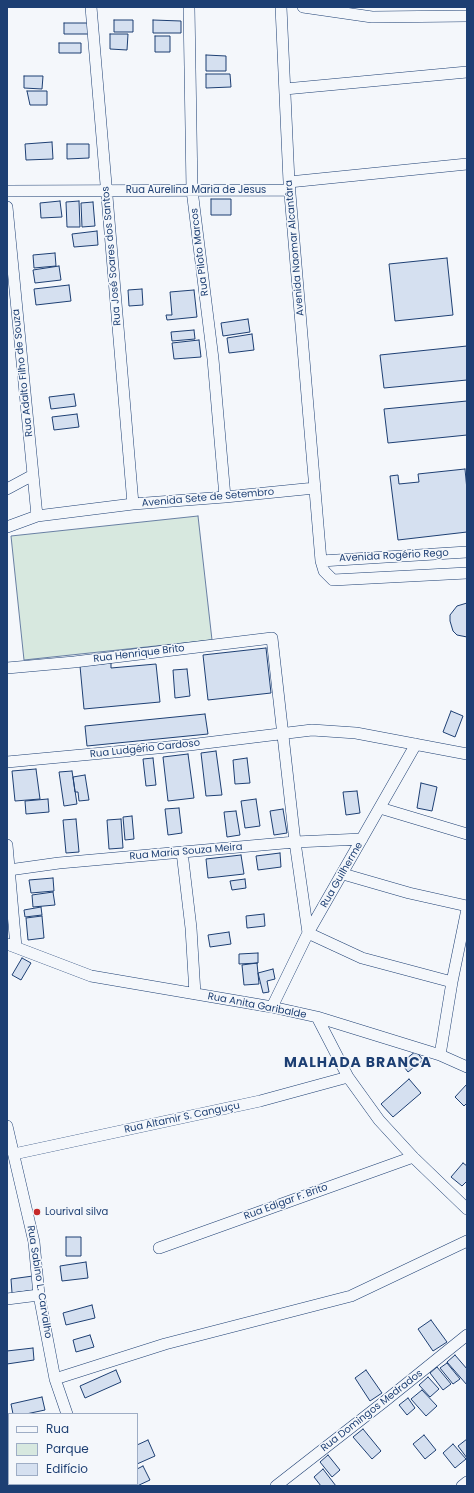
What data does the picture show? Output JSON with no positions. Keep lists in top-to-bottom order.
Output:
{
  "streets": {
    "street": [
      "Rua Aurelina Maria de Jesus",
      "Avenida Naomar Alcantâra",
      "Rua Piloto Marcos",
      "Rua José Soares dos Santos",
      "Rua Adalto Filho de Souza",
      "Avenida Sete de Setembro",
      "Avenida Rogério Rego",
      "Rua Henrique Brito",
      "Rua Ludgério Cardoso",
      "Rua Maria Souza Meira",
      "Rua Guilherme",
      "Rua Anita Garibalde",
      "Rua Altamir S. Canguçu",
      "Rua Edigar F. Brito",
      "Rua Sabino L. Carvalho",
      "Rua Domingos Medrados"
    ]
  },
  "crossings": [
    ["Rua Aurelina Maria de Jesus", "Avenida Naomar Alcantâra"],
    ["Rua Aurelina Maria de Jesus", "Rua Piloto Marcos"],
    ["Rua Aurelina Maria de Jesus", "Rua José Soares dos Santos"],
    ["Avenida Naomar Alcantâra", "Avenida Sete de Setembro"],
    ["Rua Piloto Marcos", "Avenida Sete de Setembro"],
    ["Rua José Soares dos Santos", "Avenida Sete de Setembro"],
    ["Rua Adalto Filho de Souza", "Avenida Sete de Setembro"],
    ["Rua Henrique Brito", "Rua Ludgério Cardoso"],
    ["Rua Ludgério Cardoso", "Rua Guilherme"],
    ["Rua Maria Souza Meira", "Rua Guilherme"],
    ["Rua Guilherme", "Rua Anita Garibalde"],
    ["Rua Anita Garibalde", "Rua Altamir S. Canguçu"],
    ["Rua Anita Garibalde", "Rua Edigar F. Brito"],
    ["Rua Altamir S. Canguçu", "Rua Sabino L. Carvalho"]
  ],
  "districts": ["MALHADA BRANCA"],
  "places": ["Lourival silva"],
  "legend": ["Rua", "Parque", "Edifício"]
}
